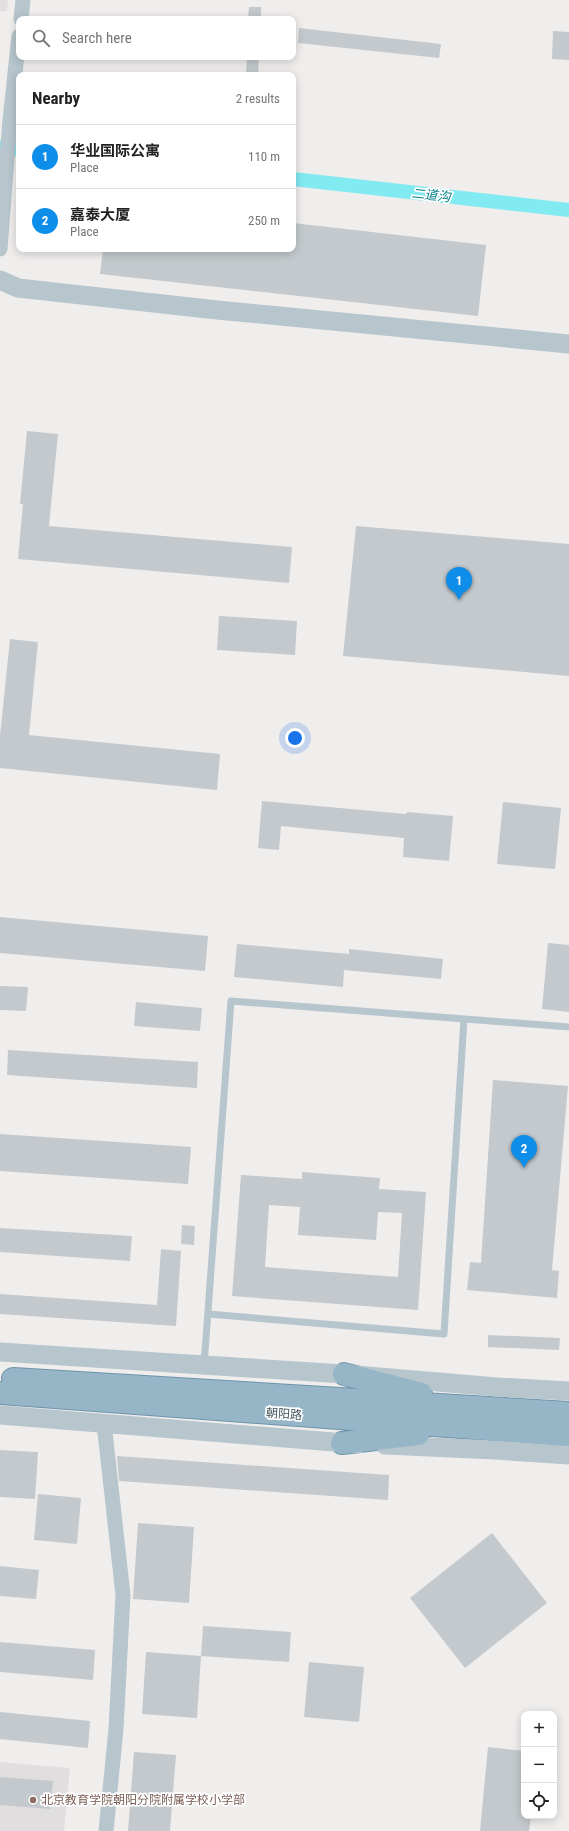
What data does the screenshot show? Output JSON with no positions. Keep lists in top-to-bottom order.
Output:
{
  "streets": {
    "highway": ["朝阳路"]
  },
  "water": ["二道沟"],
  "places": ["北京教育学院朝阳分院附属学校小学部"],
  "page": {
    "search": "Search here",
    "heading": ["Nearby", "2 results"],
    "list": [
      {
        "mark": "1",
        "name": "华业国际公寓",
        "note": "Place",
        "value": "110 m"
      },
      {
        "mark": "2",
        "name": "嘉泰大厦",
        "note": "Place",
        "value": "250 m"
      }
    ],
    "pins": ["1", "2"],
    "map_buttons": ["+", "−"]
  }
}
